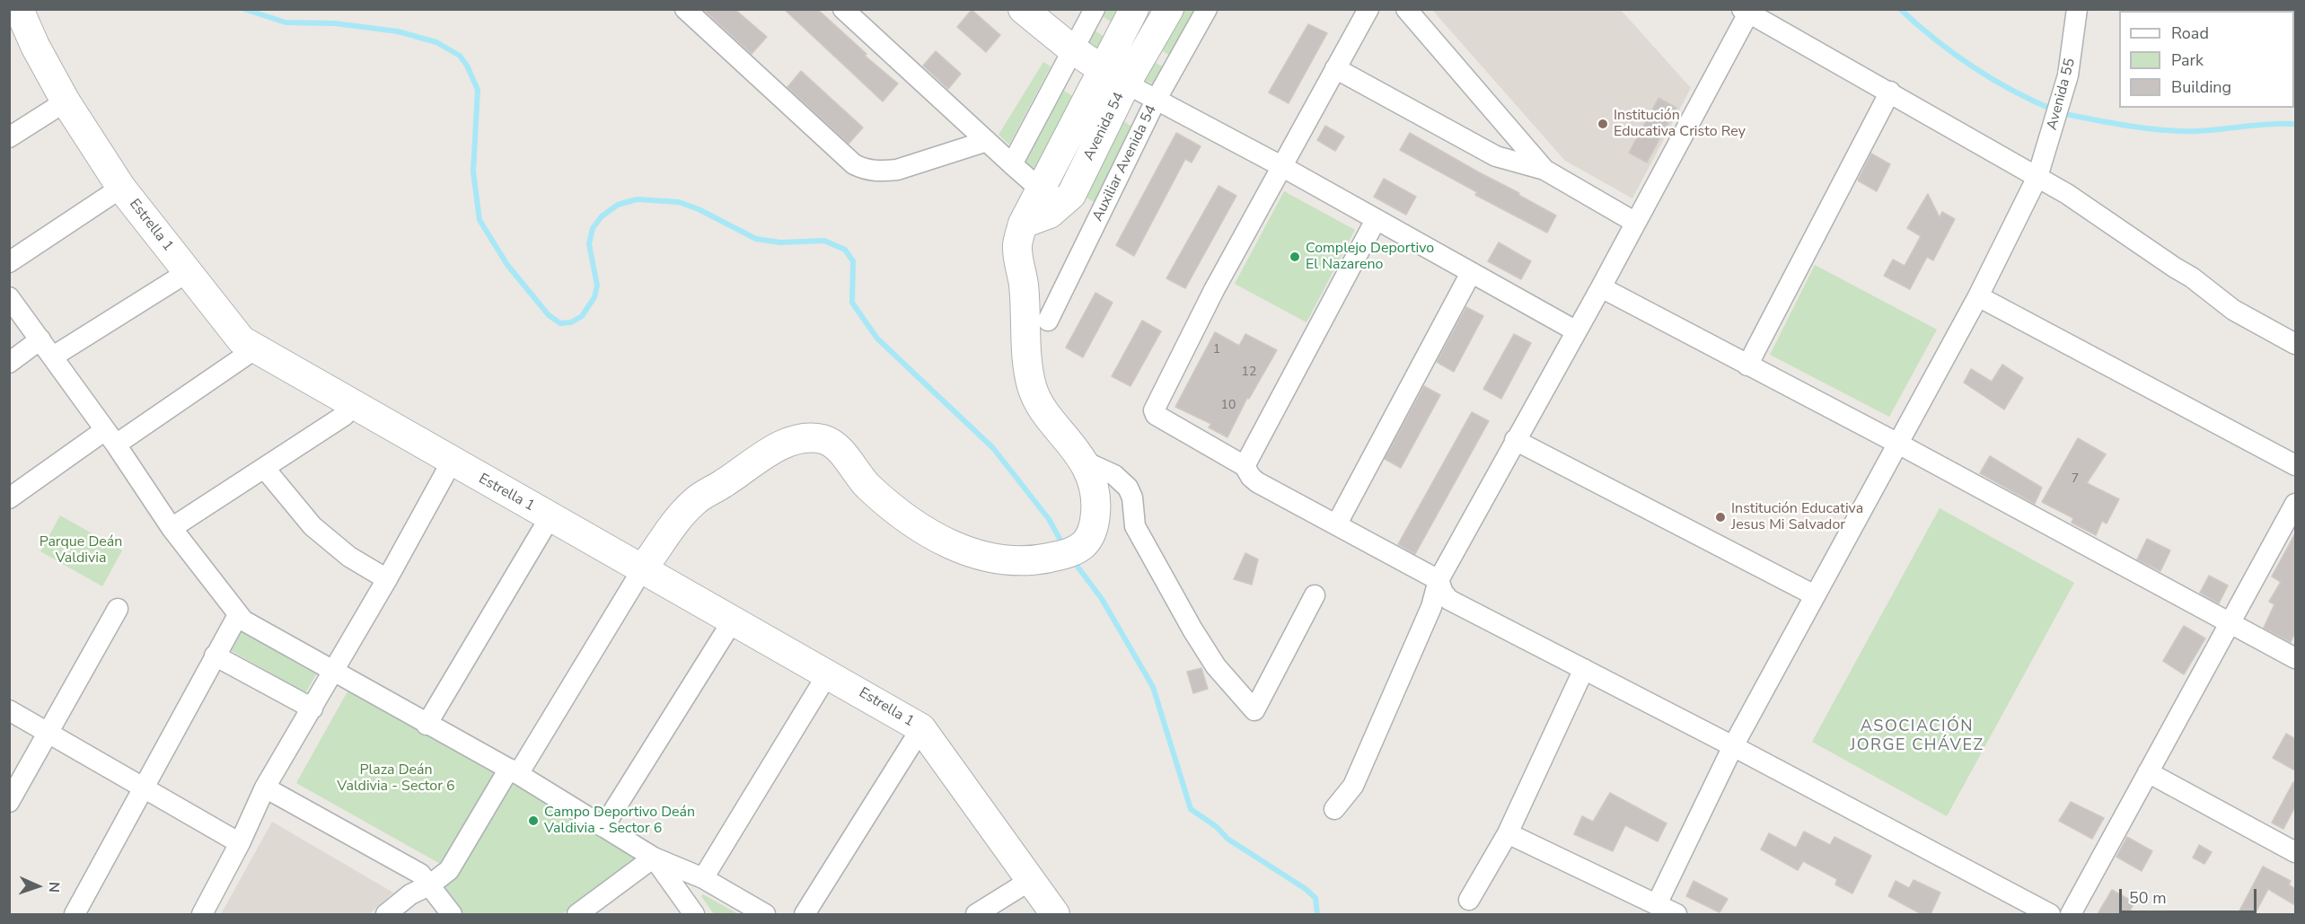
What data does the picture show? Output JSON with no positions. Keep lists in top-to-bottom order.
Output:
{
  "streets": {
    "street": [
      "Avenida 55",
      "Avenida 54",
      "Auxiliar Avenida 54",
      "Estrella 1"
    ]
  },
  "crossings": [
    ["Avenida 54", "Estrella 1"]
  ],
  "districts": ["ASOCIACIÓN JORGE CHÁVEZ"],
  "parks": ["Parque Deán Valdivia", "Plaza Deán Valdivia - Sector 6"],
  "places": [
    "Institución Educativa Cristo Rey",
    "Complejo Deportivo El Nazareno",
    "Institución Educativa Jesus Mi Salvador",
    "Campo Deportivo Deán Valdivia - Sector 6"
  ],
  "house_numbers": [
    "1",
    "12",
    "10",
    "7"
  ],
  "legend": ["Road", "Park", "Building"],
  "scale_bar": "50 m",
  "north": "right"
}
